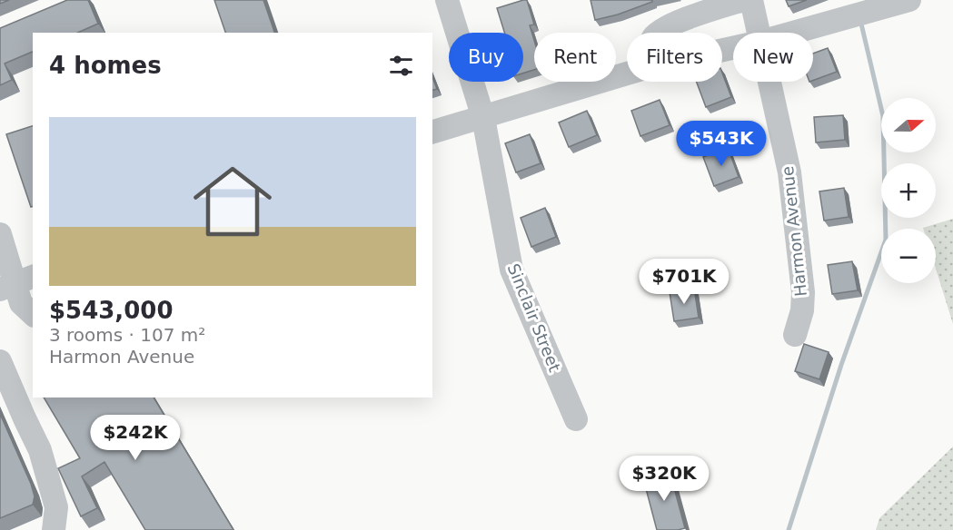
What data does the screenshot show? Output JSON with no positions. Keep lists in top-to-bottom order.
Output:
{
  "streets": {
    "street": ["Harmon Avenue", "Sinclair Street"]
  },
  "north": "right",
  "page": {
    "chip": [
      "Buy",
      "Rent",
      "Filters",
      "New"
    ],
    "heading": "4 homes",
    "map_buttons": ["+", "−"],
    "list": [
      {
        "name": "$543,000",
        "note": "3 rooms · 107 m² · Harmon Avenue"
      }
    ],
    "price": [
      "$543K",
      "$701K",
      "$242K",
      "$320K"
    ]
  }
}
